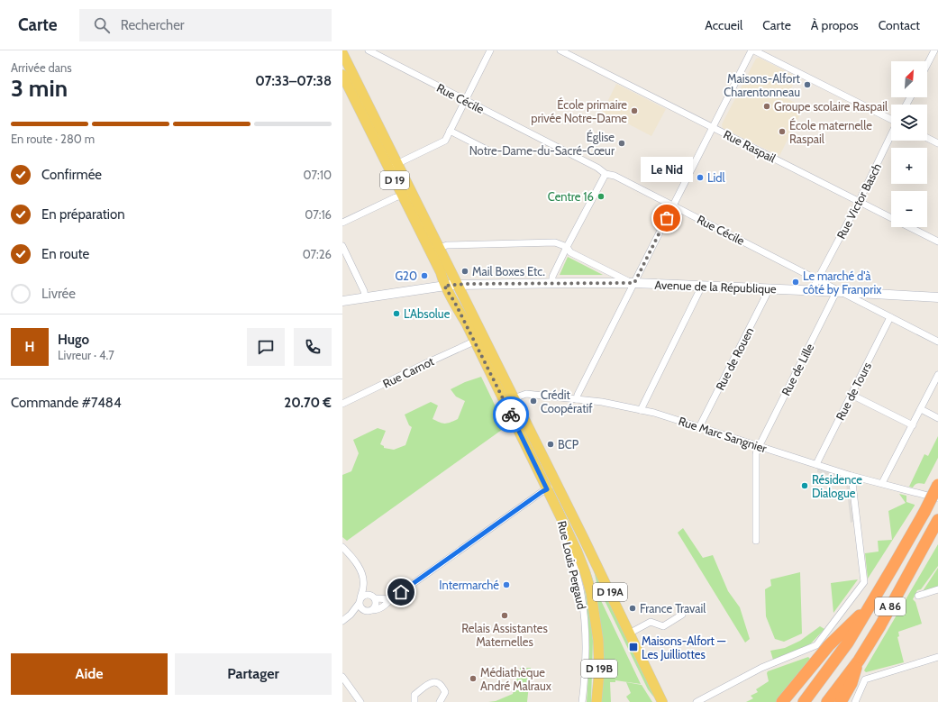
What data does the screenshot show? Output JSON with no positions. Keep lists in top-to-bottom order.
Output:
{
  "streets": {
    "highway": ["A 86"],
    "main road": [
      "D 19",
      "Avenue de la République",
      "D 19A",
      "D 19B"
    ],
    "street": [
      "Rue Cécile",
      "Rue Raspail",
      "Rue Victor Basch",
      "Rue de Rouen",
      "Rue de Lille",
      "Rue Carnot",
      "Rue de Tours",
      "Rue Marc Sangnier",
      "Rue Louis Pergaud"
    ]
  },
  "crossings": [
    ["Rue Cécile", "Rue Victor Basch"],
    ["Rue Cécile", "Avenue de la République"],
    ["Rue Cécile", "Rue de Lille"],
    ["Rue Cécile", "Rue de Tours"],
    ["Rue Raspail", "Rue Victor Basch"],
    ["D 19", "Avenue de la République"],
    ["D 19", "Rue Carnot"],
    ["D 19", "Rue Marc Sangnier"],
    ["D 19", "Rue Louis Pergaud"],
    ["D 19", "D 19A"],
    ["D 19", "D 19B"],
    ["Rue Victor Basch", "Avenue de la République"],
    ["Avenue de la République", "Rue de Rouen"],
    ["Avenue de la République", "Rue de Lille"],
    ["Rue de Rouen", "Rue Marc Sangnier"],
    ["Rue de Lille", "Rue Marc Sangnier"],
    ["Rue de Tours", "Rue Marc Sangnier"],
    ["Rue Louis Pergaud", "D 19B"]
  ],
  "places": {
    "other": [
      "Maisons-Alfort Charentonneau",
      "Groupe scolaire Raspail",
      "École primaire privée Notre-Dame",
      "École maternelle Raspail",
      "Église Notre-Dame-du-Sacré-Cœur",
      "Lidl",
      "Centre 16",
      "Le Nid",
      "Mail Boxes Etc.",
      "G20",
      "Le marché d'à côté by Franprix",
      "L'Absolue",
      "Crédit Coopératif",
      "BCP",
      "Résidence Dialogue",
      "Intermarché",
      "France Travail",
      "Relais Assistantes Maternelles",
      "Médiathèque André Malraux"
    ],
    "transit": ["Maisons-Alfort — Les Juilliottes"]
  },
  "north": "top right",
  "page": {
    "header": "Carte",
    "search": "Rechercher",
    "nav": [
      "Accueil",
      "Carte",
      "À propos",
      "Contact"
    ],
    "heading": ["3 min", "Arrivée dans", "07:33–07:38"],
    "panel": [
      "Hugo",
      "Livreur · 4.7",
      "Commande #7484",
      "20.70 €"
    ],
    "map_buttons": ["+", "−"],
    "bar": "En route · 280 m",
    "list": [
      ["Confirmée", "07:10"],
      ["En préparation", "07:16"],
      ["En route", "07:26"],
      "Livrée"
    ],
    "bubble": "Le Nid",
    "round": "H",
    "buttons": ["Aide", "Partager"]
  }
}
